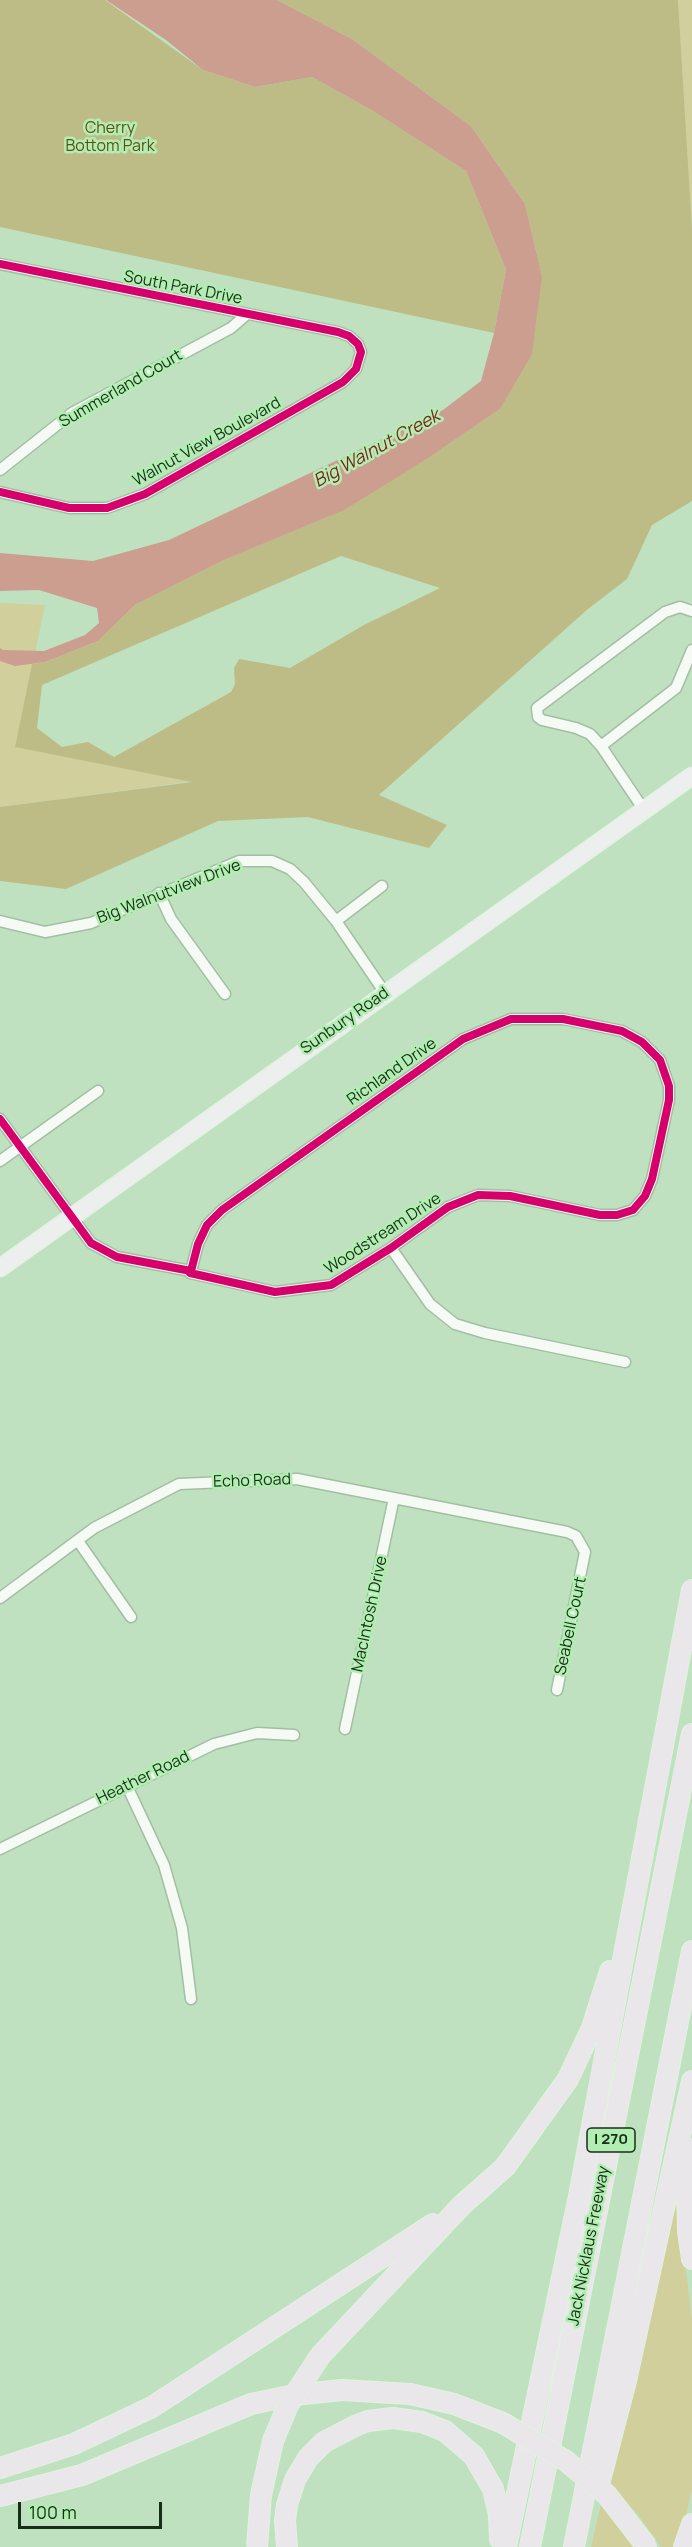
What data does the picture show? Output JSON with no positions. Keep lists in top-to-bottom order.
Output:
{
  "streets": {
    "highway": ["I 270", "Jack Nicklaus Freeway"],
    "main road": ["Sunbury Road"],
    "street": [
      "South Park Drive",
      "Summerland Court",
      "Walnut View Boulevard",
      "Big Walnutview Drive",
      "Richland Drive",
      "Woodstream Drive",
      "Echo Road",
      "MacIntosh Drive",
      "Seabell Court",
      "Heather Road"
    ]
  },
  "crossings": [
    ["South Park Drive", "Summerland Court"],
    ["South Park Drive", "Walnut View Boulevard"],
    ["Big Walnutview Drive", "Sunbury Road"],
    ["Sunbury Road", "Woodstream Drive"],
    ["Richland Drive", "Woodstream Drive"],
    ["Echo Road", "MacIntosh Drive"],
    ["Echo Road", "Seabell Court"]
  ],
  "water": ["Big Walnut Creek"],
  "parks": ["Cherry Bottom Park"],
  "scale_bar": "100 m"
}
